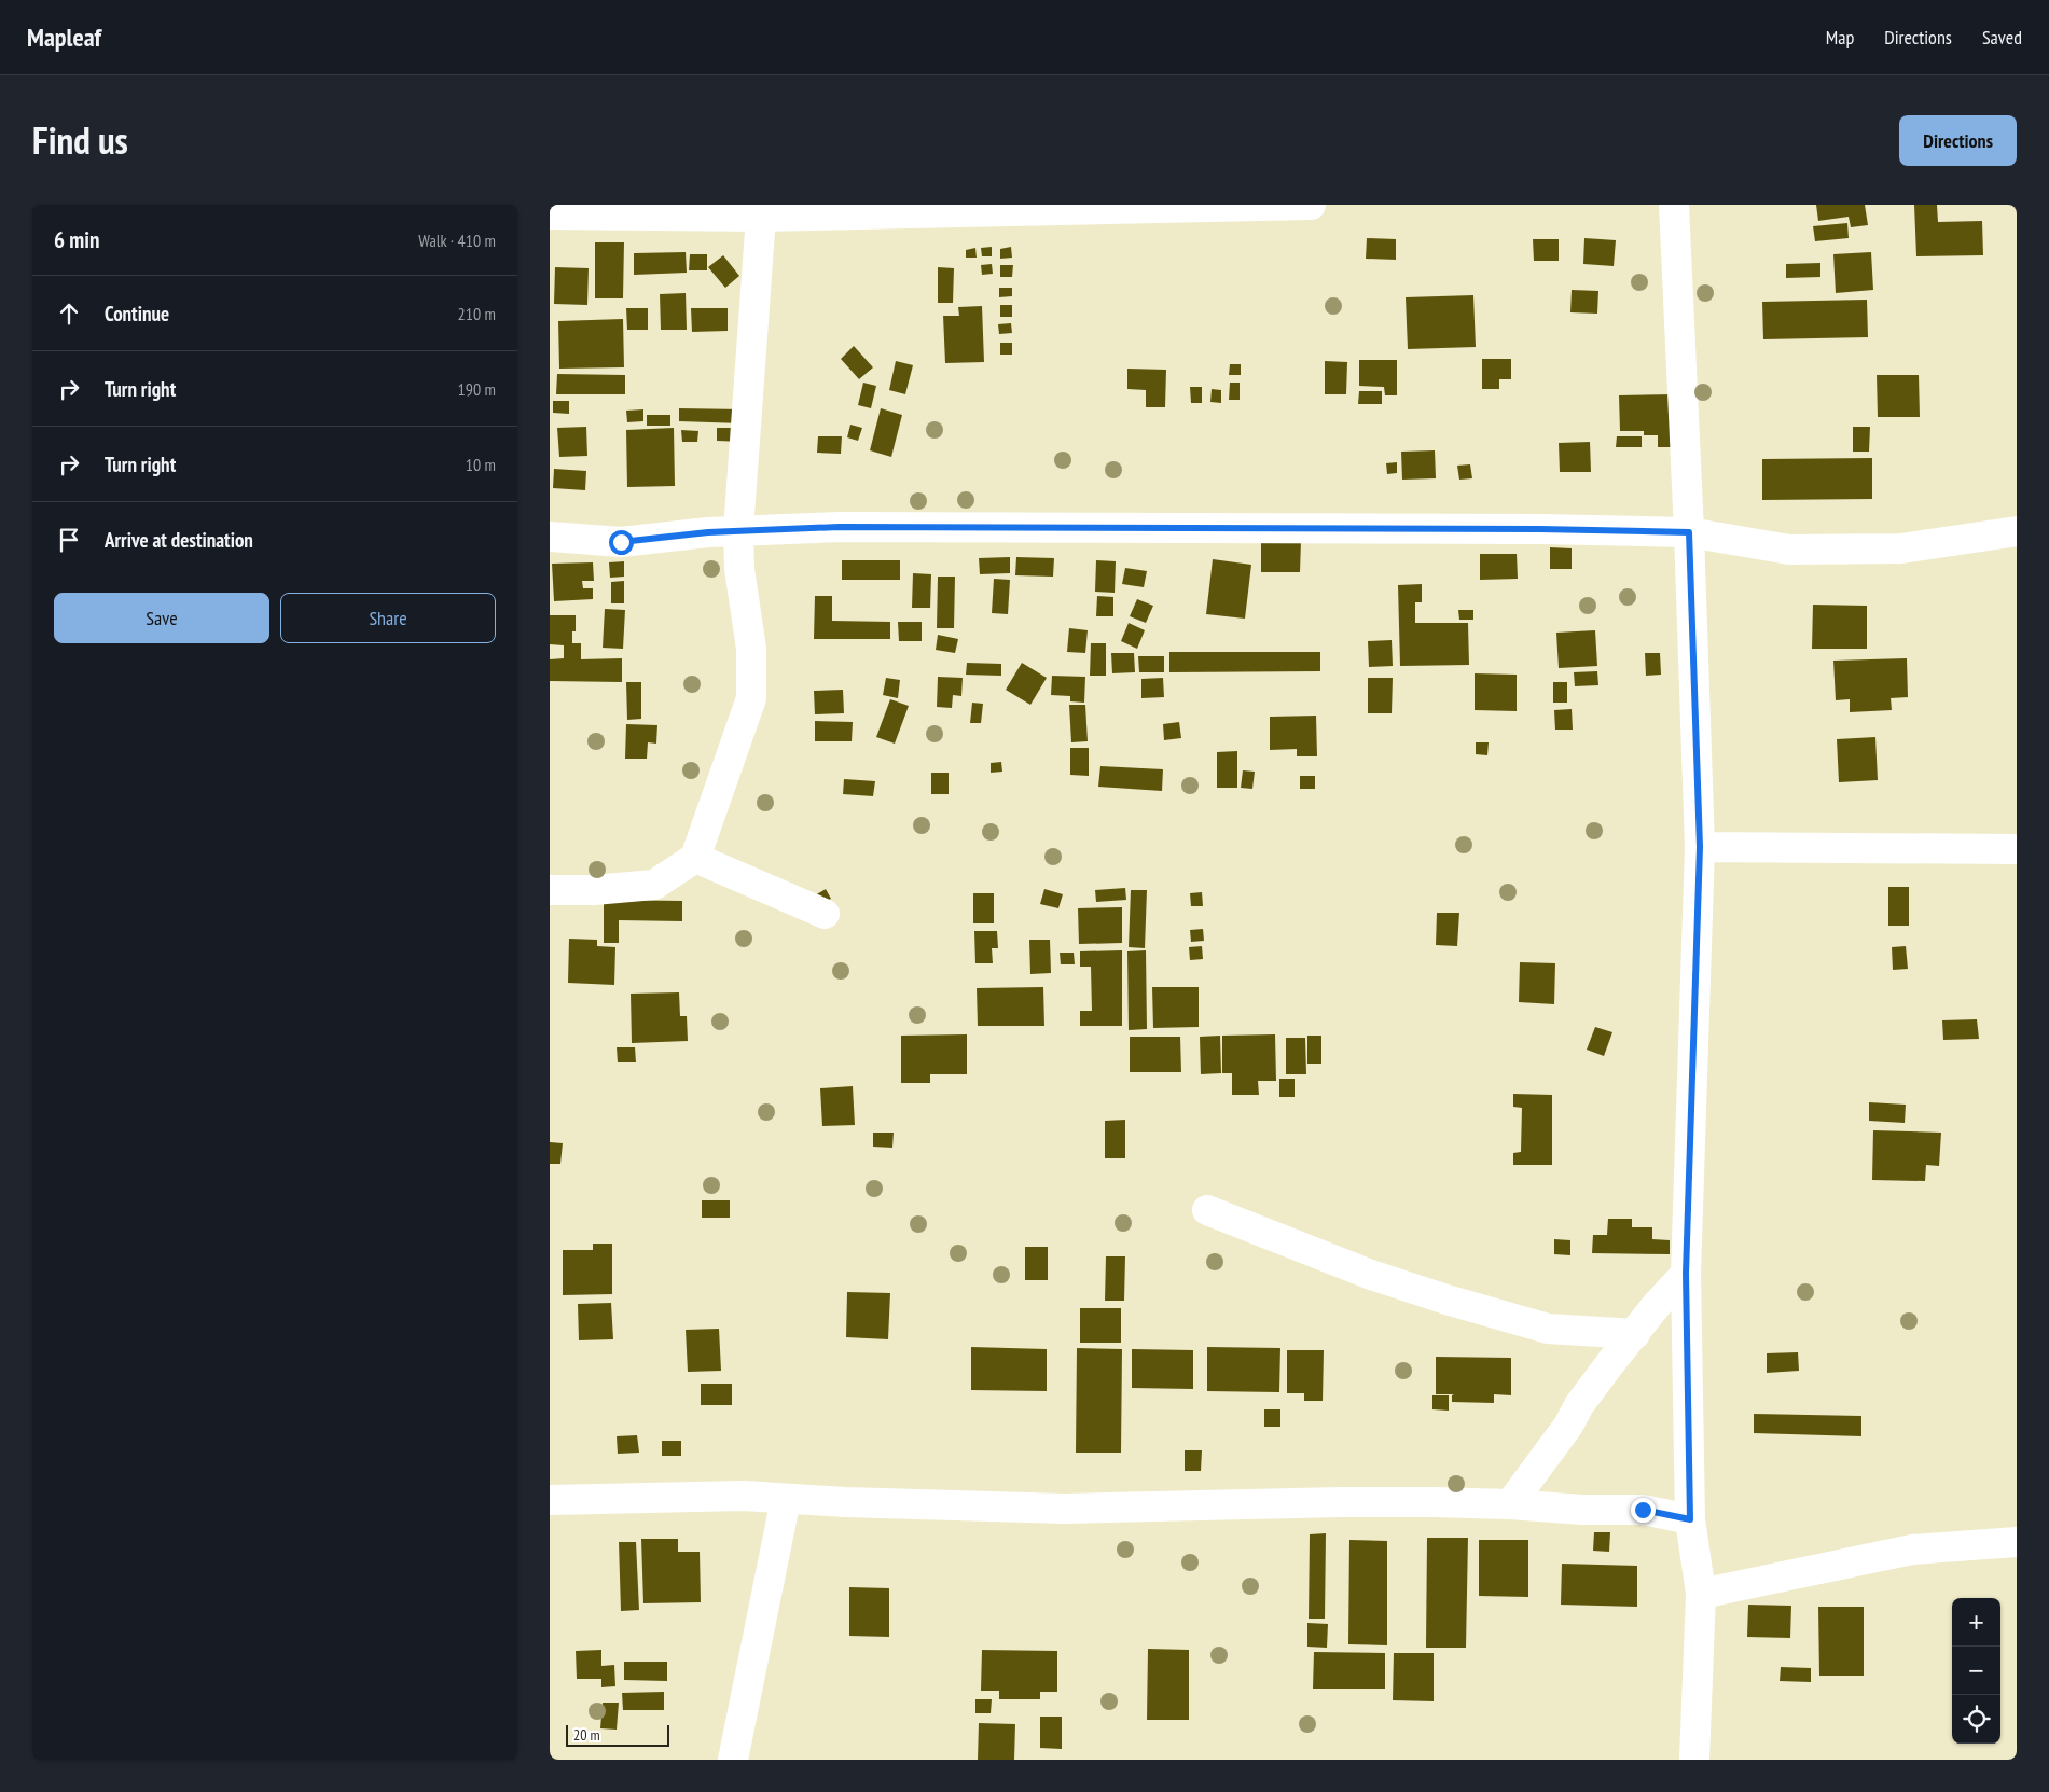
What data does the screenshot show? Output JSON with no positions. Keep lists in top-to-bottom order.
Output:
{
  "scale_bar": "20 m",
  "page": {
    "header": "Mapleaf",
    "nav": ["Map", "Directions", "Saved"],
    "title": "Find us",
    "buttons": [
      "Directions",
      ["Save", "Share"]
    ],
    "heading": ["6 min", "Walk · 410 m"],
    "list": [
      ["Continue", "210 m"],
      ["Turn right", "190 m"],
      ["Turn right", "10 m"],
      "Arrive at destination"
    ],
    "map_buttons": ["+", "−"],
    "scale": "20 m"
  }
}
